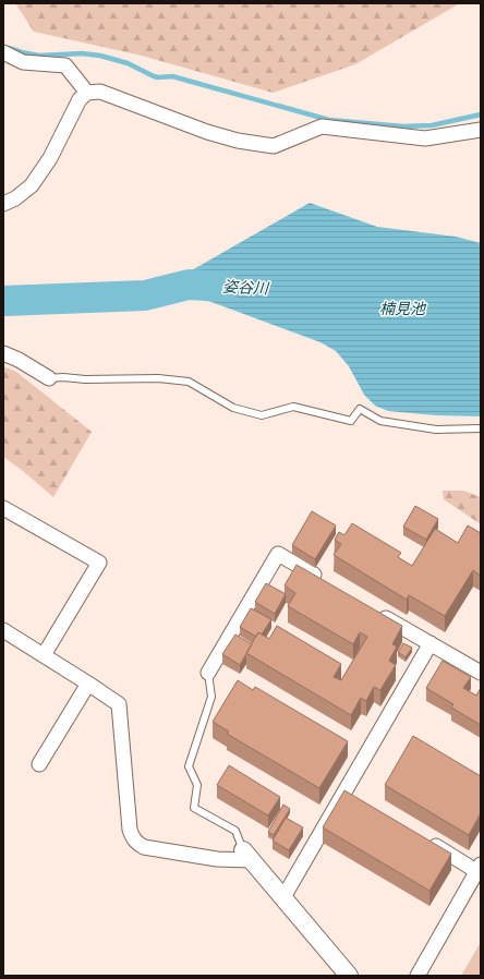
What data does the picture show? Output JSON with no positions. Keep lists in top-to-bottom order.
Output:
{
  "water": ["姿谷川", "楠見池"]
}
